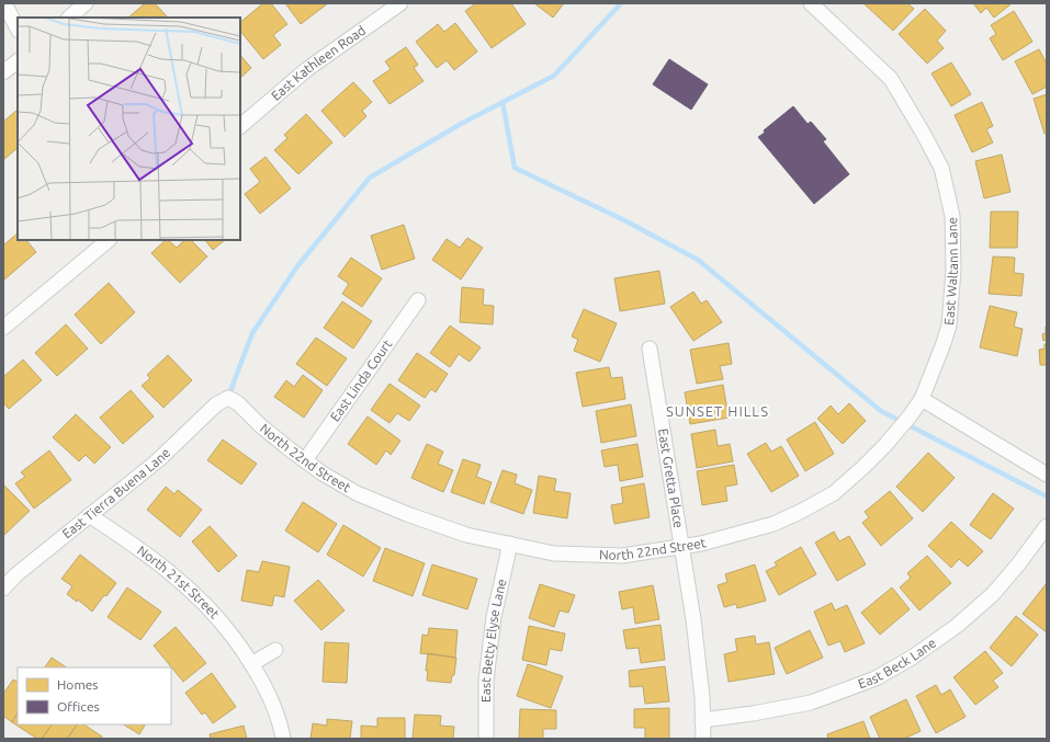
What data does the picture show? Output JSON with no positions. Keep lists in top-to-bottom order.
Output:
{
  "streets": {
    "street": [
      "East Kathleen Road",
      "East Waltann Lane",
      "East Linda Court",
      "North 22nd Street",
      "East Gretta Place",
      "East Tierra Buena Lane",
      "North 21st Street",
      "East Betty Elyse Lane",
      "East Beck Lane"
    ]
  },
  "crossings": [
    ["East Waltann Lane", "North 22nd Street"],
    ["East Linda Court", "North 22nd Street"],
    ["North 22nd Street", "East Gretta Place"],
    ["North 22nd Street", "East Tierra Buena Lane"],
    ["North 22nd Street", "East Betty Elyse Lane"],
    ["East Gretta Place", "East Beck Lane"],
    ["East Tierra Buena Lane", "North 21st Street"]
  ],
  "districts": ["SUNSET HILLS"],
  "legend": ["Homes", "Offices"]
}
